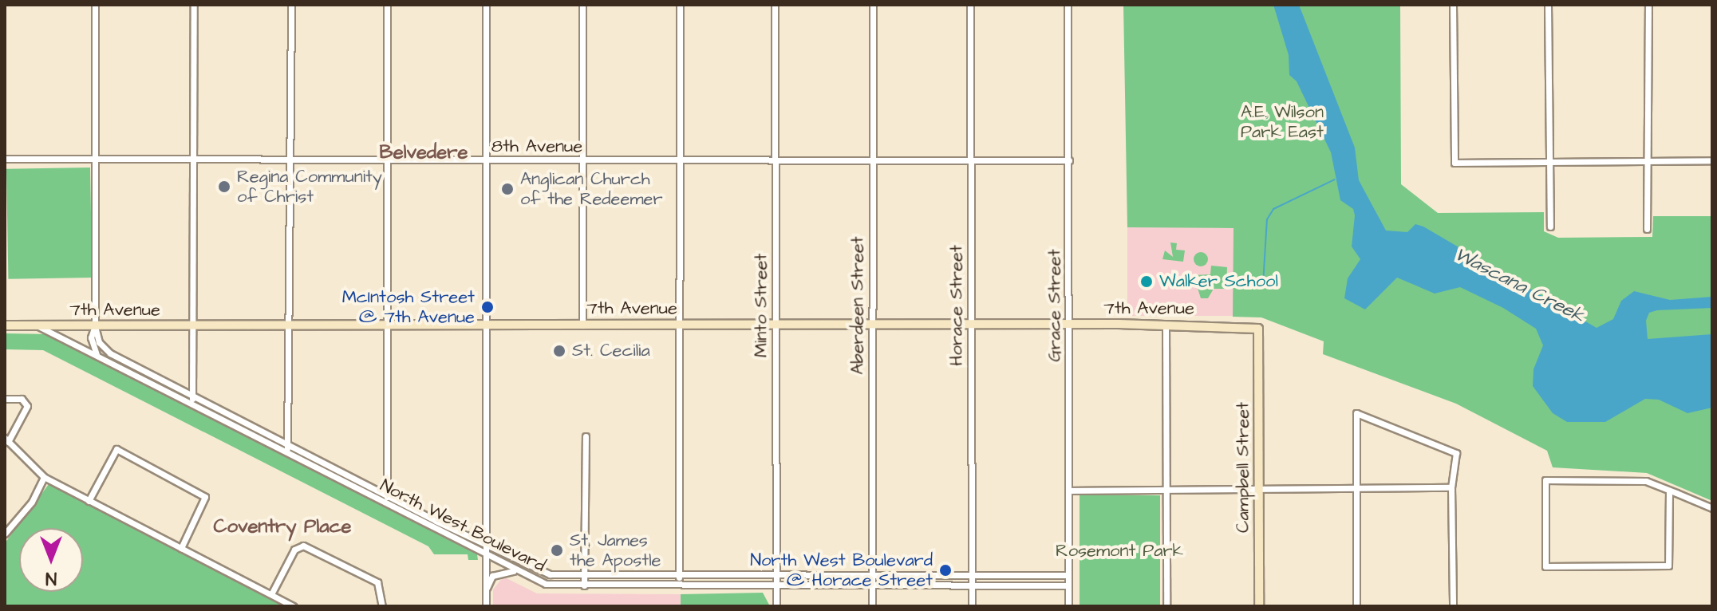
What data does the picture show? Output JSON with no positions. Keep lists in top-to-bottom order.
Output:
{
  "streets": {
    "street": [
      "8th Avenue",
      "Minto Street",
      "Aberdeen Street",
      "Horace Street",
      "Grace Street",
      "7th Avenue",
      "Campbell Street",
      "North West Boulevard"
    ]
  },
  "crossings": [
    ["8th Avenue", "Minto Street"],
    ["8th Avenue", "Aberdeen Street"],
    ["8th Avenue", "Horace Street"],
    ["8th Avenue", "Grace Street"],
    ["Minto Street", "7th Avenue"],
    ["Minto Street", "North West Boulevard"],
    ["Aberdeen Street", "7th Avenue"],
    ["Aberdeen Street", "North West Boulevard"],
    ["Horace Street", "7th Avenue"],
    ["Horace Street", "North West Boulevard"],
    ["Grace Street", "7th Avenue"],
    ["Grace Street", "North West Boulevard"],
    ["7th Avenue", "Campbell Street"],
    ["7th Avenue", "North West Boulevard"]
  ],
  "districts": ["Belvedere", "Coventry Place"],
  "water": ["Wascana Creek"],
  "parks": ["A.E. Wilson Park East", "Rosemont Park"],
  "places": [
    "Regina Community of Christ",
    "Anglican Church of the Redeemer",
    "Walker School",
    "McIntosh Street @ 7th Avenue",
    "St. Cecilia",
    "St. James the Apostle",
    "North West Boulevard @ Horace Street"
  ],
  "north": "bottom"
}
